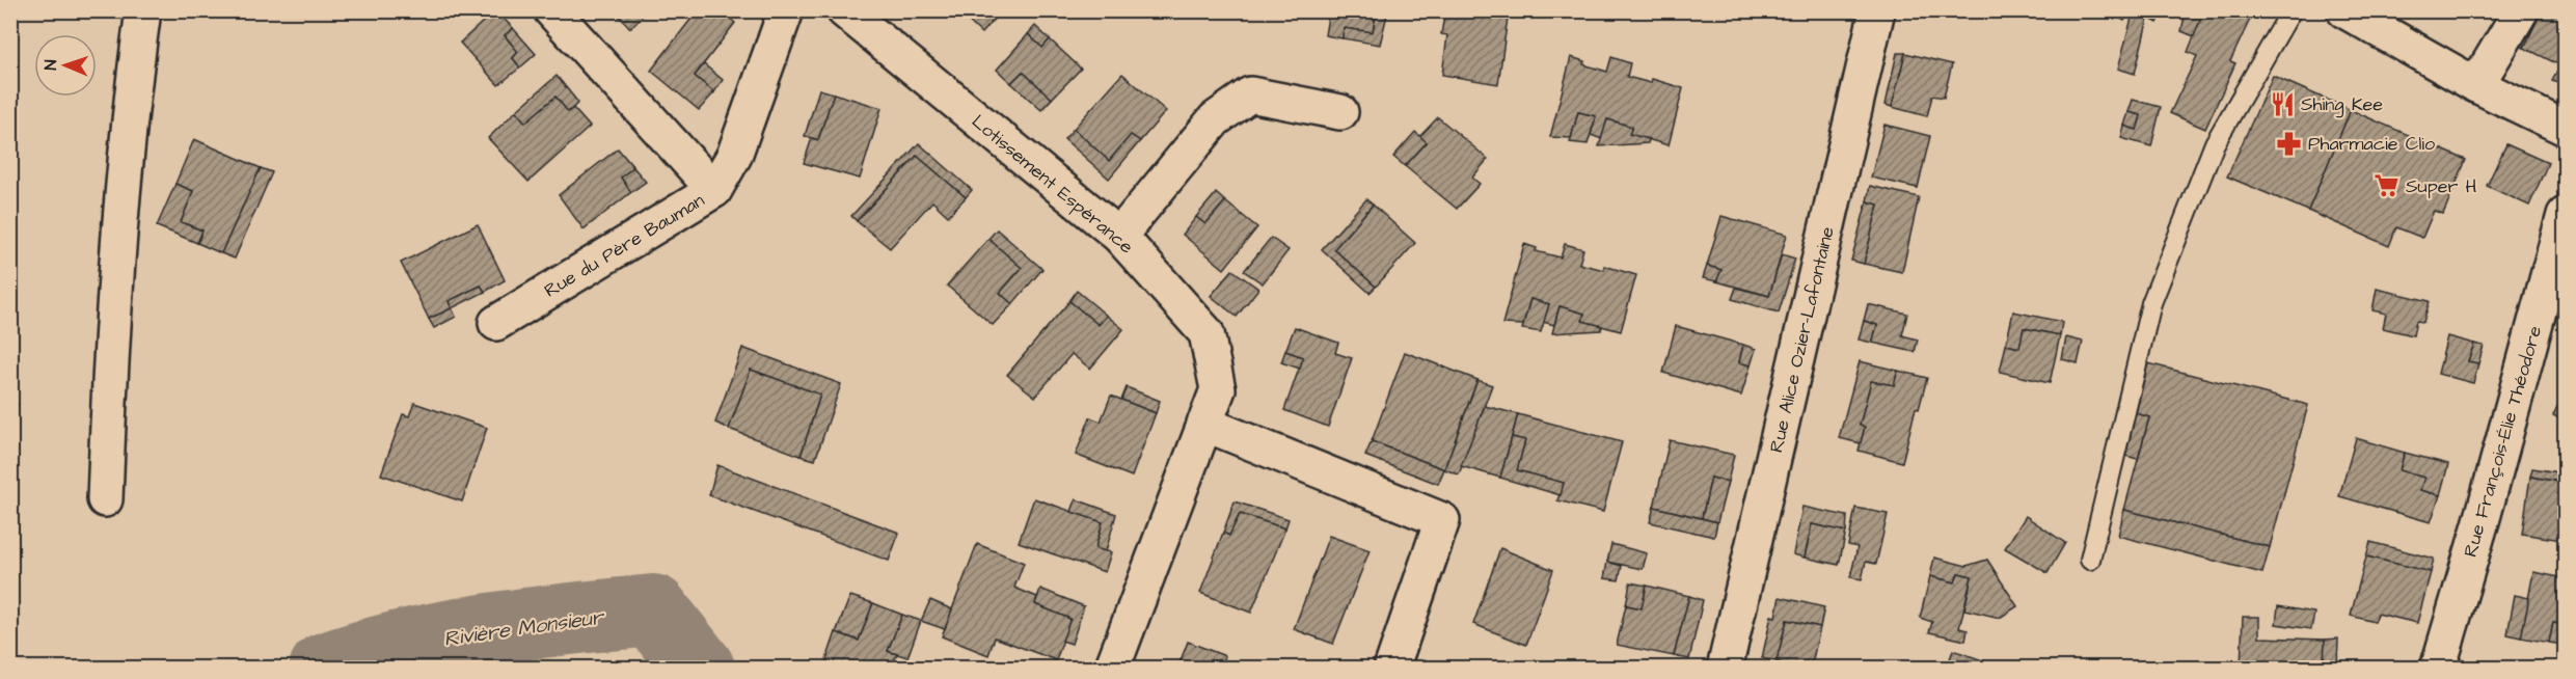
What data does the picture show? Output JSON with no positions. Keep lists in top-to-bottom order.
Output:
{
  "streets": {
    "street": [
      "Lotissement Espérance",
      "Rue du Père Bauman",
      "Rue Alice Ozier-Lafontaine",
      "Rue François-Élie Théodore"
    ]
  },
  "water": ["Rivière Monsieur"],
  "places": {
    "restaurant": ["Shing Kee"],
    "pharmacy": ["Pharmacie Clio"],
    "supermarket": ["Super H"]
  },
  "north": "left"
}
